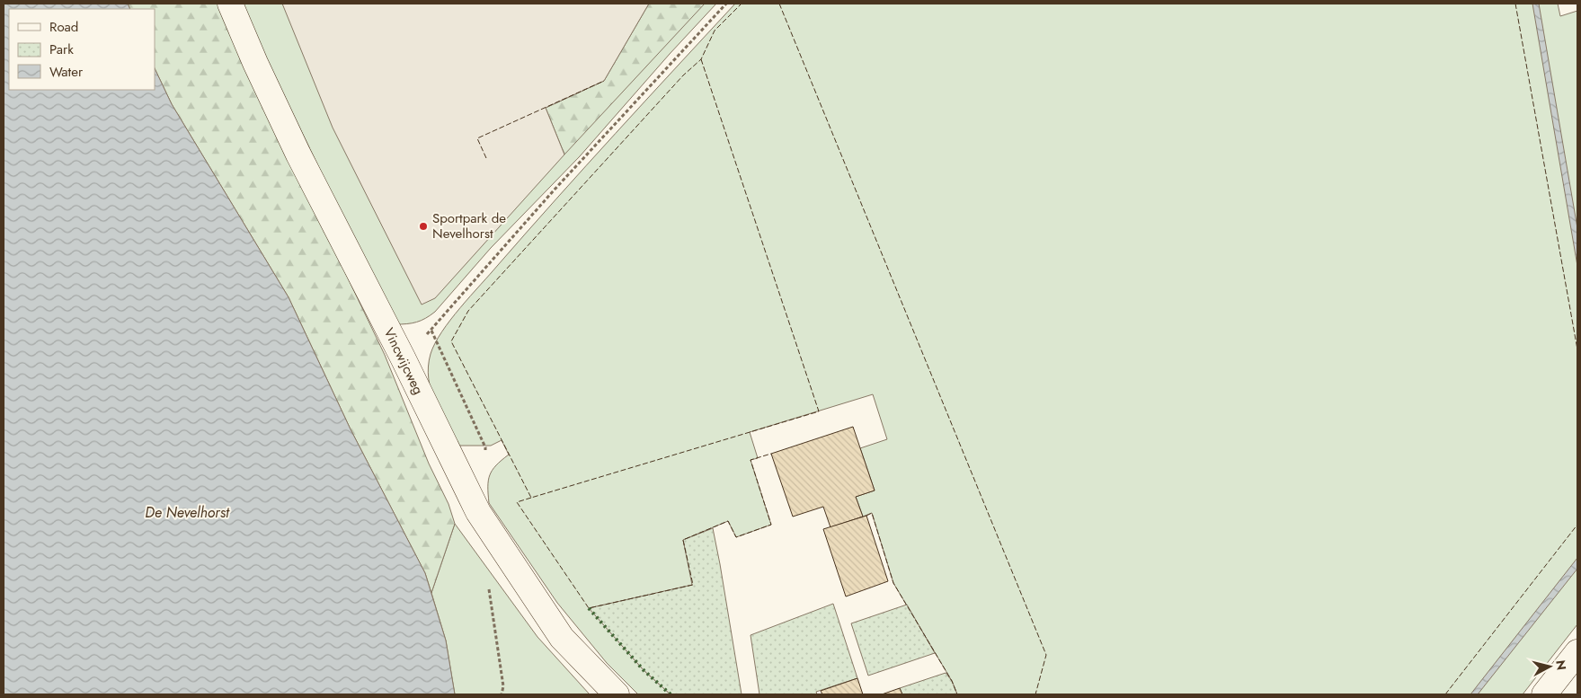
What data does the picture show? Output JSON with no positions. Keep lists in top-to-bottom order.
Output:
{
  "streets": {
    "street": ["Vincwijcweg"]
  },
  "water": ["De Nevelhorst"],
  "places": ["Sportpark de Nevelhorst"],
  "legend": ["Road", "Park", "Water"],
  "north": "right"
}
